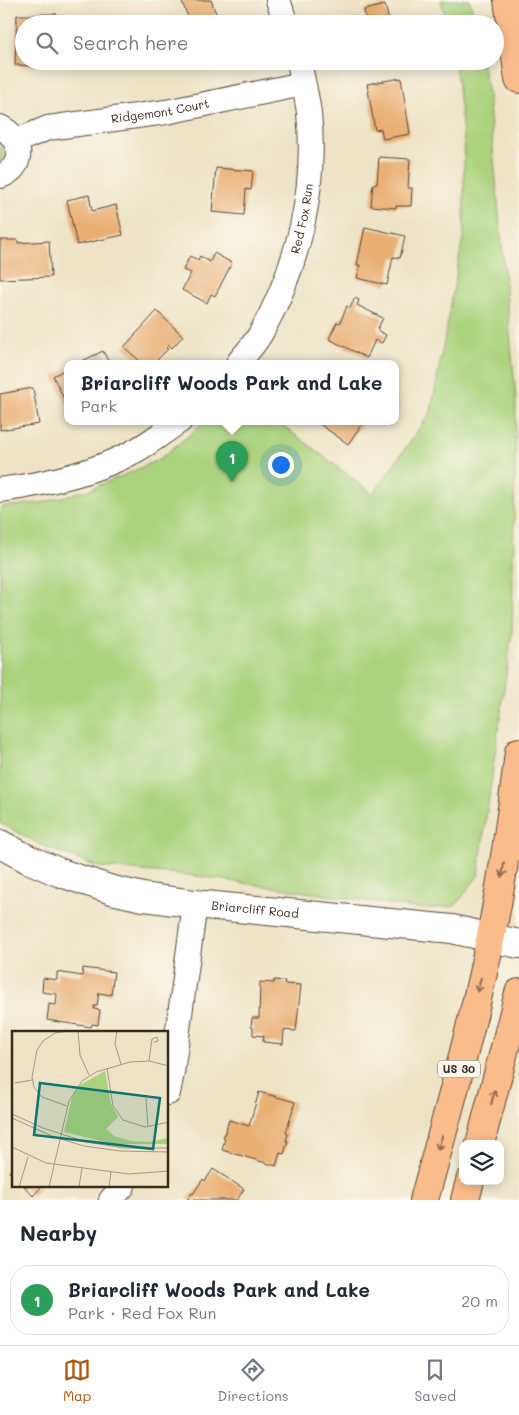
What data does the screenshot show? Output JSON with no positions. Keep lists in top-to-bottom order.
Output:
{
  "streets": {
    "main road": ["US 30"],
    "street": ["Ridgemont Court", "Red Fox Run", "Briarcliff Road"]
  },
  "crossings": [
    ["Ridgemont Court", "Red Fox Run"],
    ["Briarcliff Road", "US 30"]
  ],
  "page": {
    "search": "Search here",
    "popup": ["Briarcliff Woods Park and Lake", "Park"],
    "pins": "1",
    "heading": "Nearby",
    "list": [
      {
        "mark": "1",
        "name": "Briarcliff Woods Park and Lake",
        "note": "Park · Red Fox Run",
        "value": "20 m"
      }
    ],
    "nav": ["Map", "Directions", "Saved"]
  }
}
